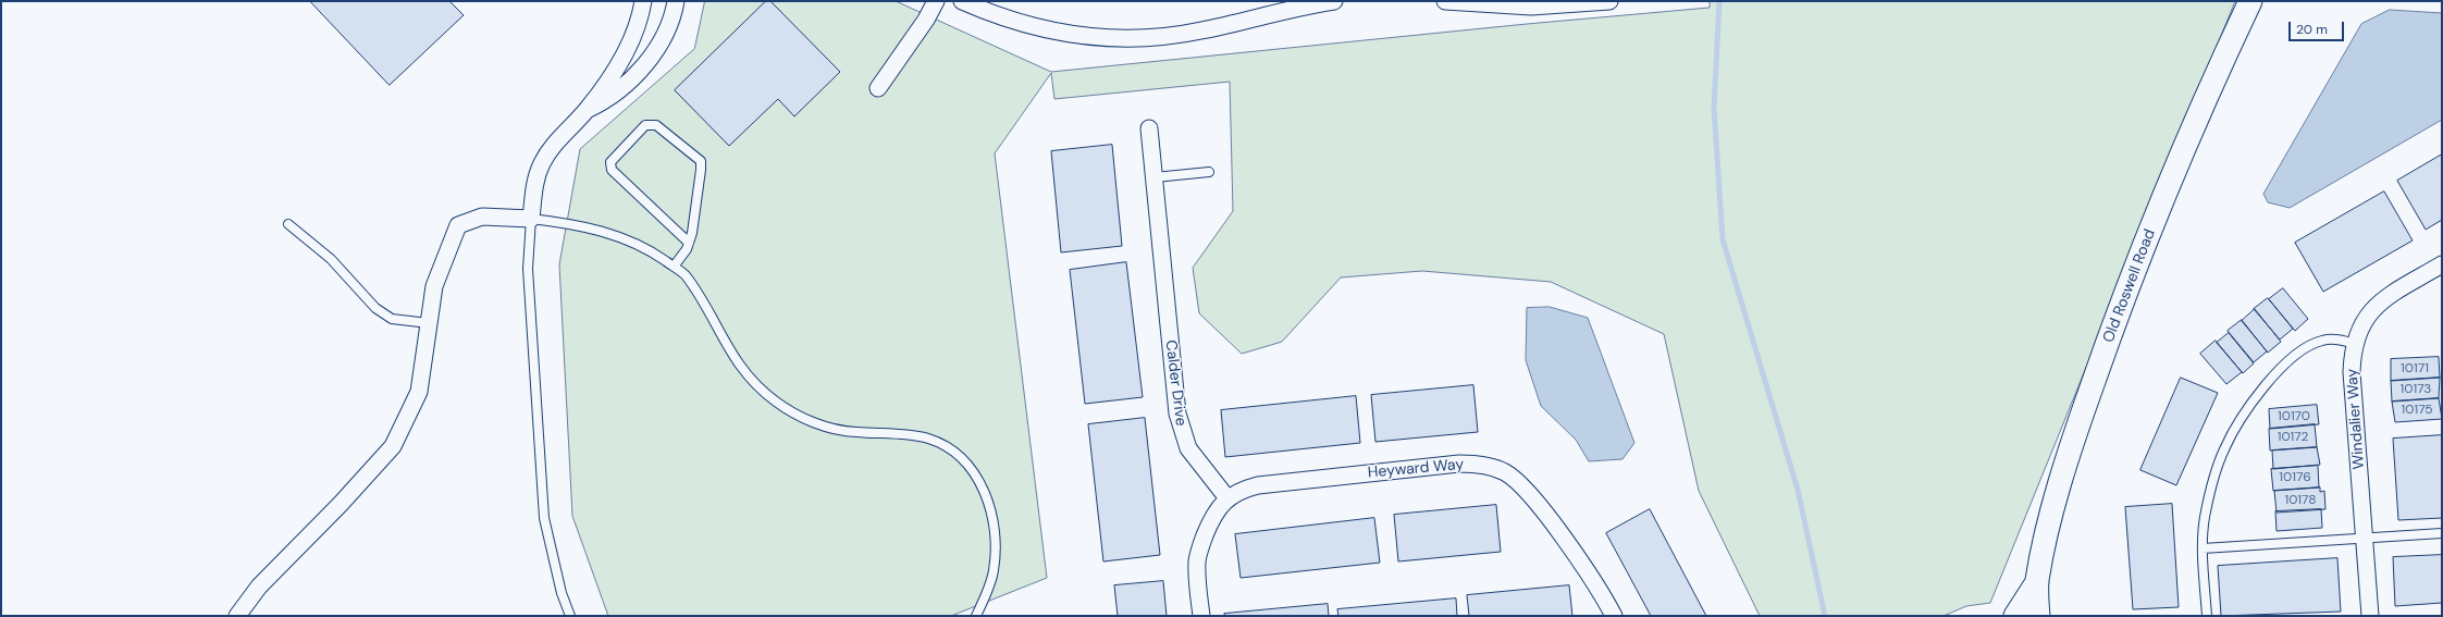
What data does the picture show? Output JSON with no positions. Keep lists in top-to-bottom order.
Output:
{
  "streets": {
    "street": [
      "Old Roswell Road",
      "Calder Drive",
      "Windalier Way",
      "Heyward Way"
    ]
  },
  "crossings": [
    ["Calder Drive", "Heyward Way"]
  ],
  "house_numbers": [
    "10171",
    "10173",
    "10175",
    "10170",
    "10172",
    "10176",
    "10178"
  ],
  "scale_bar": "20 m"
}
